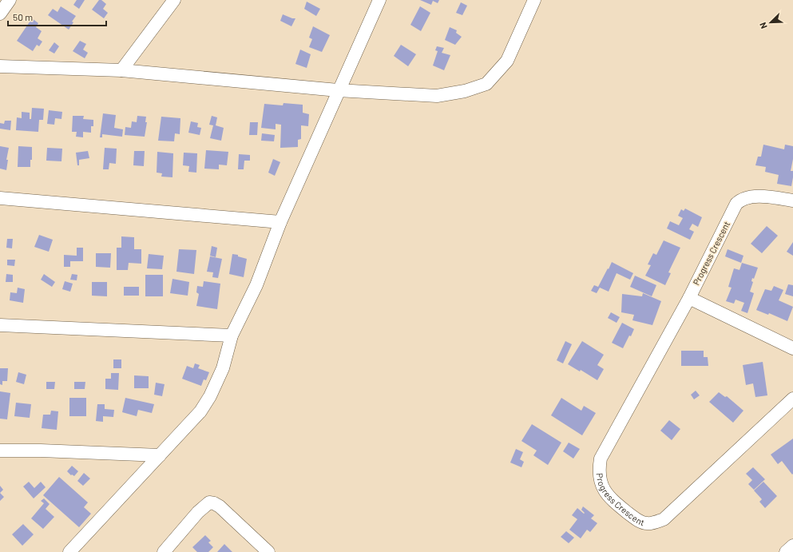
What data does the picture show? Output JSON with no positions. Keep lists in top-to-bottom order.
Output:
{
  "streets": {
    "street": ["Progress Crescent"]
  },
  "scale_bar": "50 m",
  "north": "bottom left"
}
